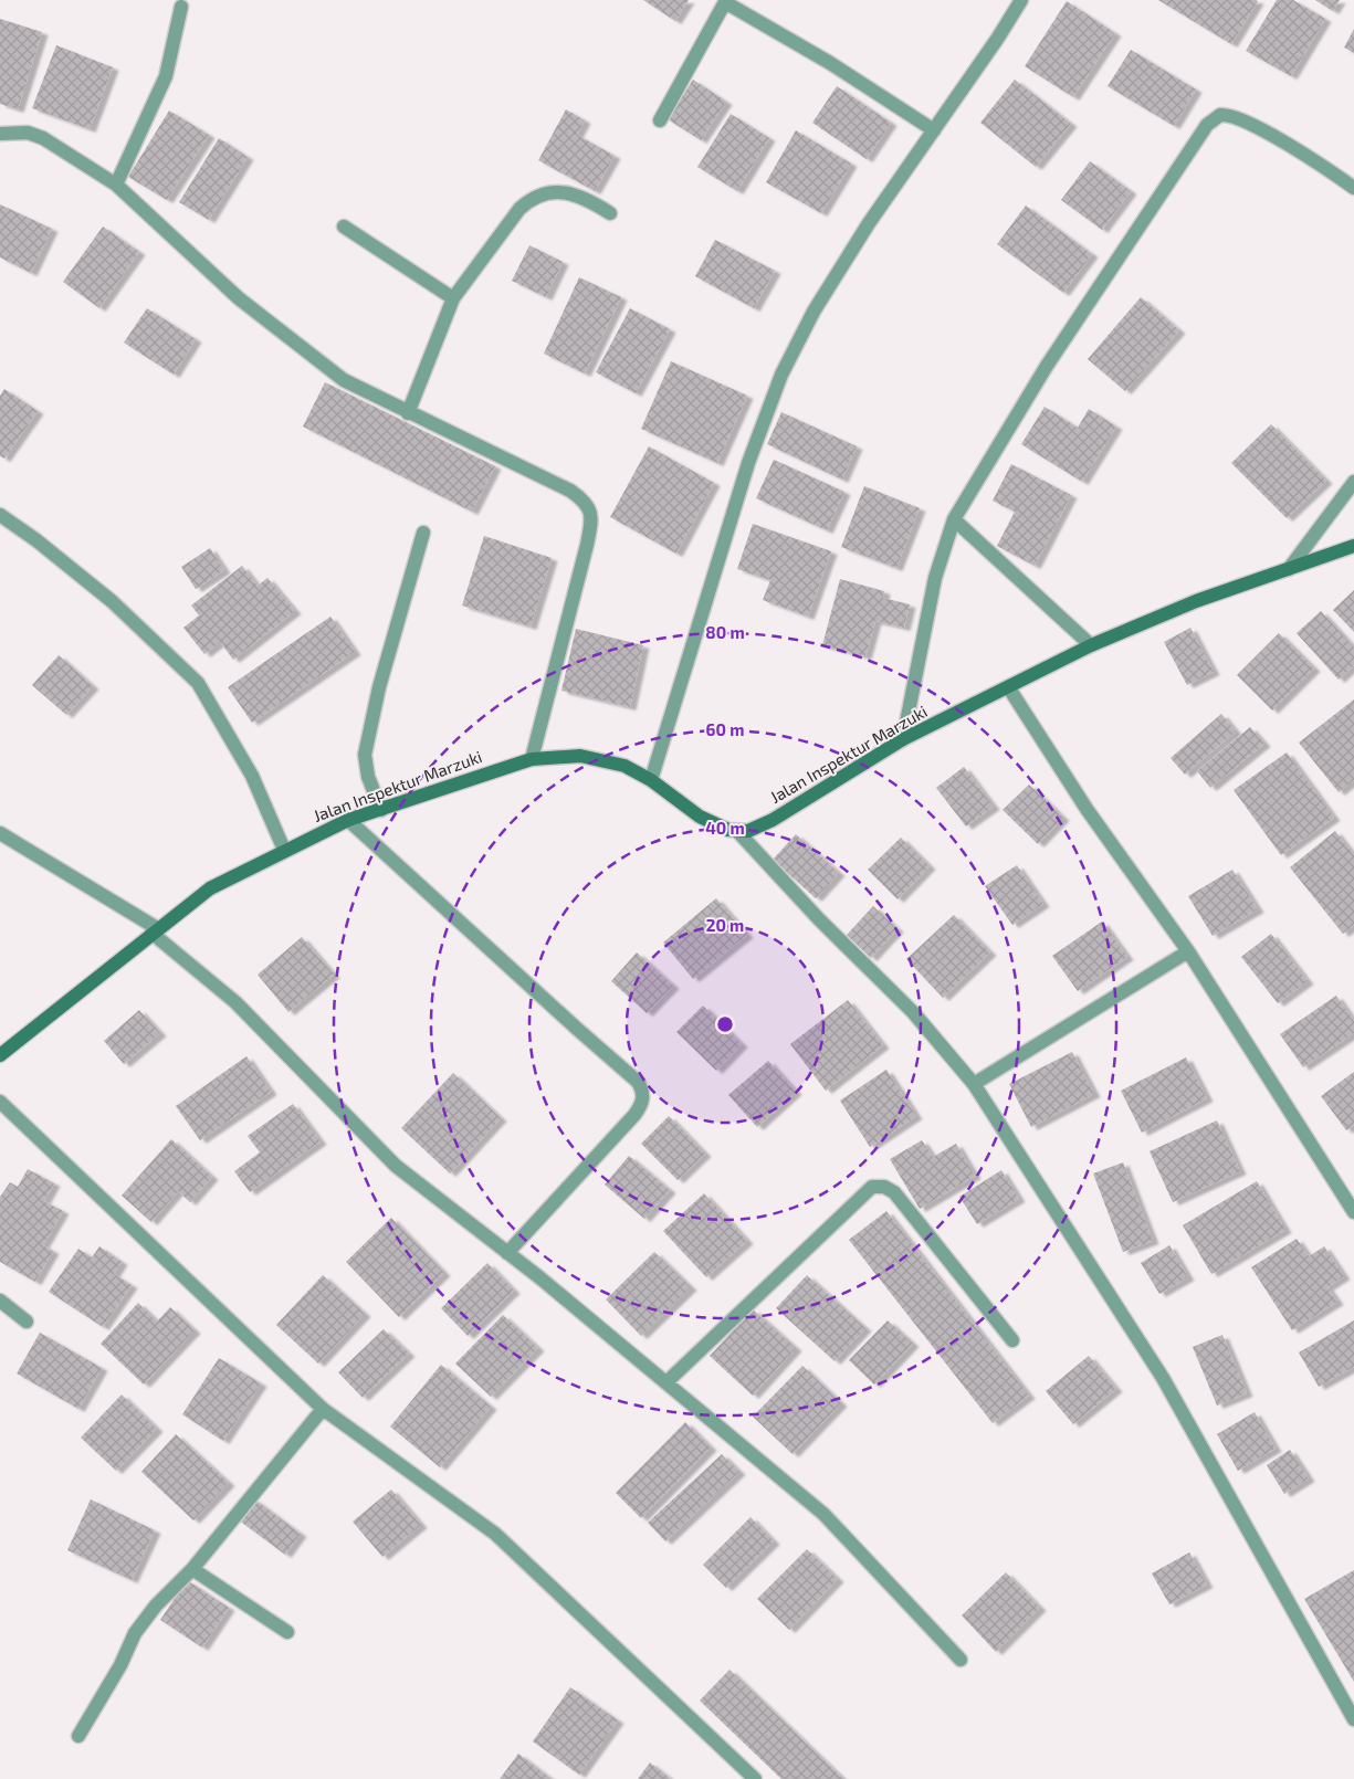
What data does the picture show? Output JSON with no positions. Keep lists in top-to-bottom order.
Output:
{
  "streets": {
    "street": ["Jalan Inspektur Marzuki"]
  },
  "rings": [
    "80 m",
    "60 m",
    "40 m",
    "20 m"
  ]
}
